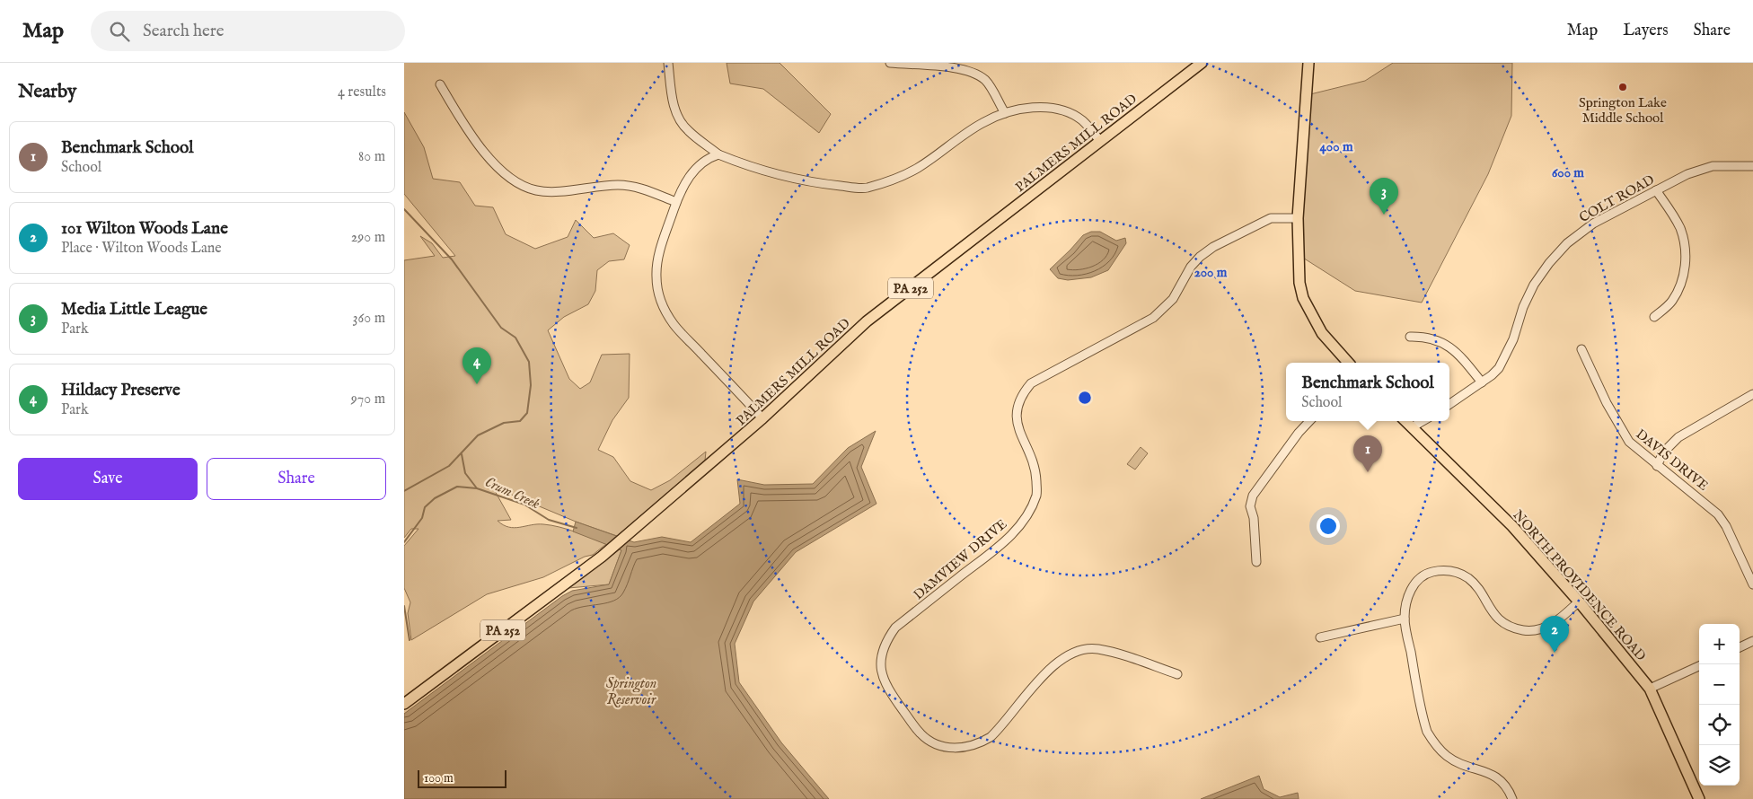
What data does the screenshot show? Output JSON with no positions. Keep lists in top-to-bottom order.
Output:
{
  "streets": {
    "main road": ["PALMERS MILL ROAD", "PA 252", "NORTH PROVIDENCE ROAD"],
    "street": ["COLT ROAD", "DAVIS DRIVE", "DAMVIEW DRIVE"]
  },
  "water": ["Crum Creek", "Springton Reservoir"],
  "places": ["Springton Lake Middle School"],
  "scale_bar": "100 m",
  "page": {
    "header": "Map",
    "search": "Search here",
    "nav": ["Map", "Layers", "Share"],
    "heading": ["Nearby", "4 results"],
    "list": [
      {
        "mark": "1",
        "name": "Benchmark School",
        "note": "School",
        "value": "80 m"
      },
      {
        "mark": "2",
        "name": "101 Wilton Woods Lane",
        "note": "Place · Wilton Woods Lane",
        "value": "290 m"
      },
      {
        "mark": "3",
        "name": "Media Little League",
        "note": "Park",
        "value": "360 m"
      },
      {
        "mark": "4",
        "name": "Hildacy Preserve",
        "note": "Park",
        "value": "970 m"
      }
    ],
    "pins": [
      "3",
      "4",
      "1",
      "2"
    ],
    "popup": ["Benchmark School", "School"],
    "buttons": ["Save", "Share"],
    "map_buttons": ["+", "−"],
    "scale": "100 m"
  },
  "rings": ["400 m", "600 m", "200 m"]
}
